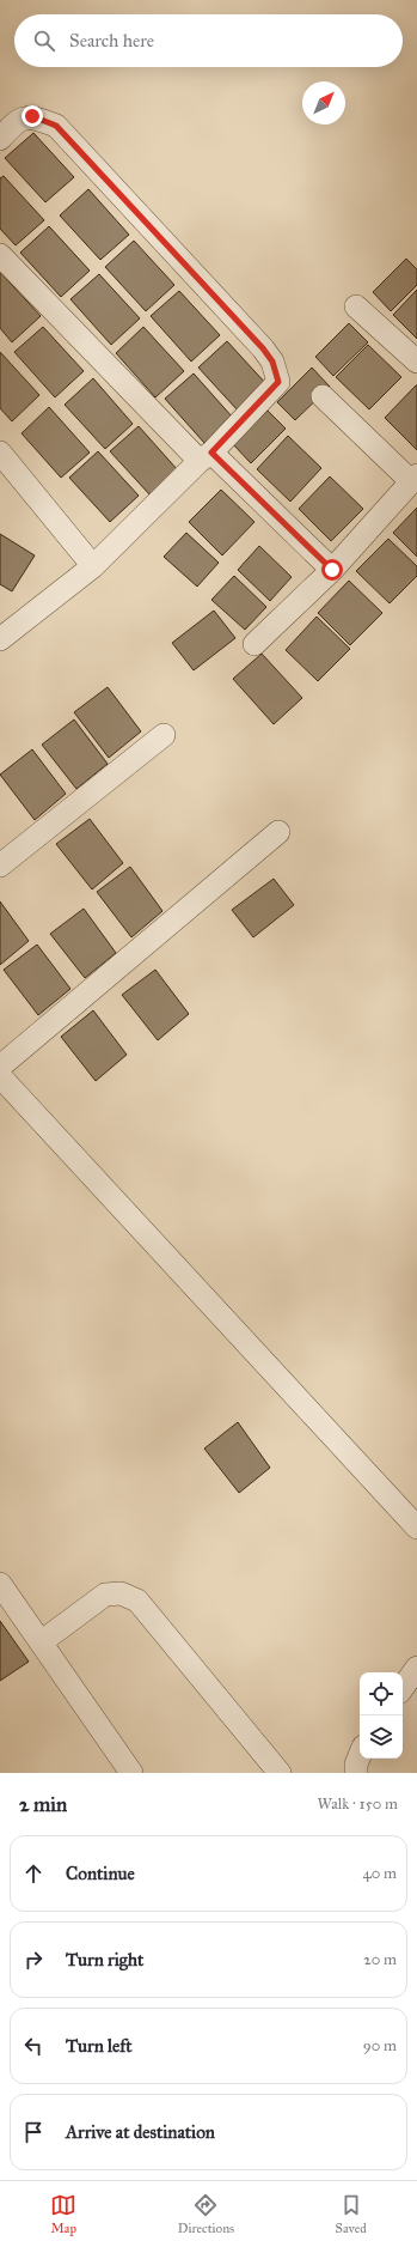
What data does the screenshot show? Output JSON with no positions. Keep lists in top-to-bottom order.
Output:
{
  "north": "top right",
  "page": {
    "search": "Search here",
    "heading": ["2 min", "Walk · 150 m"],
    "list": [
      ["Continue", "40 m"],
      ["Turn right", "20 m"],
      ["Turn left", "90 m"],
      "Arrive at destination"
    ],
    "nav": ["Map", "Directions", "Saved"]
  }
}
